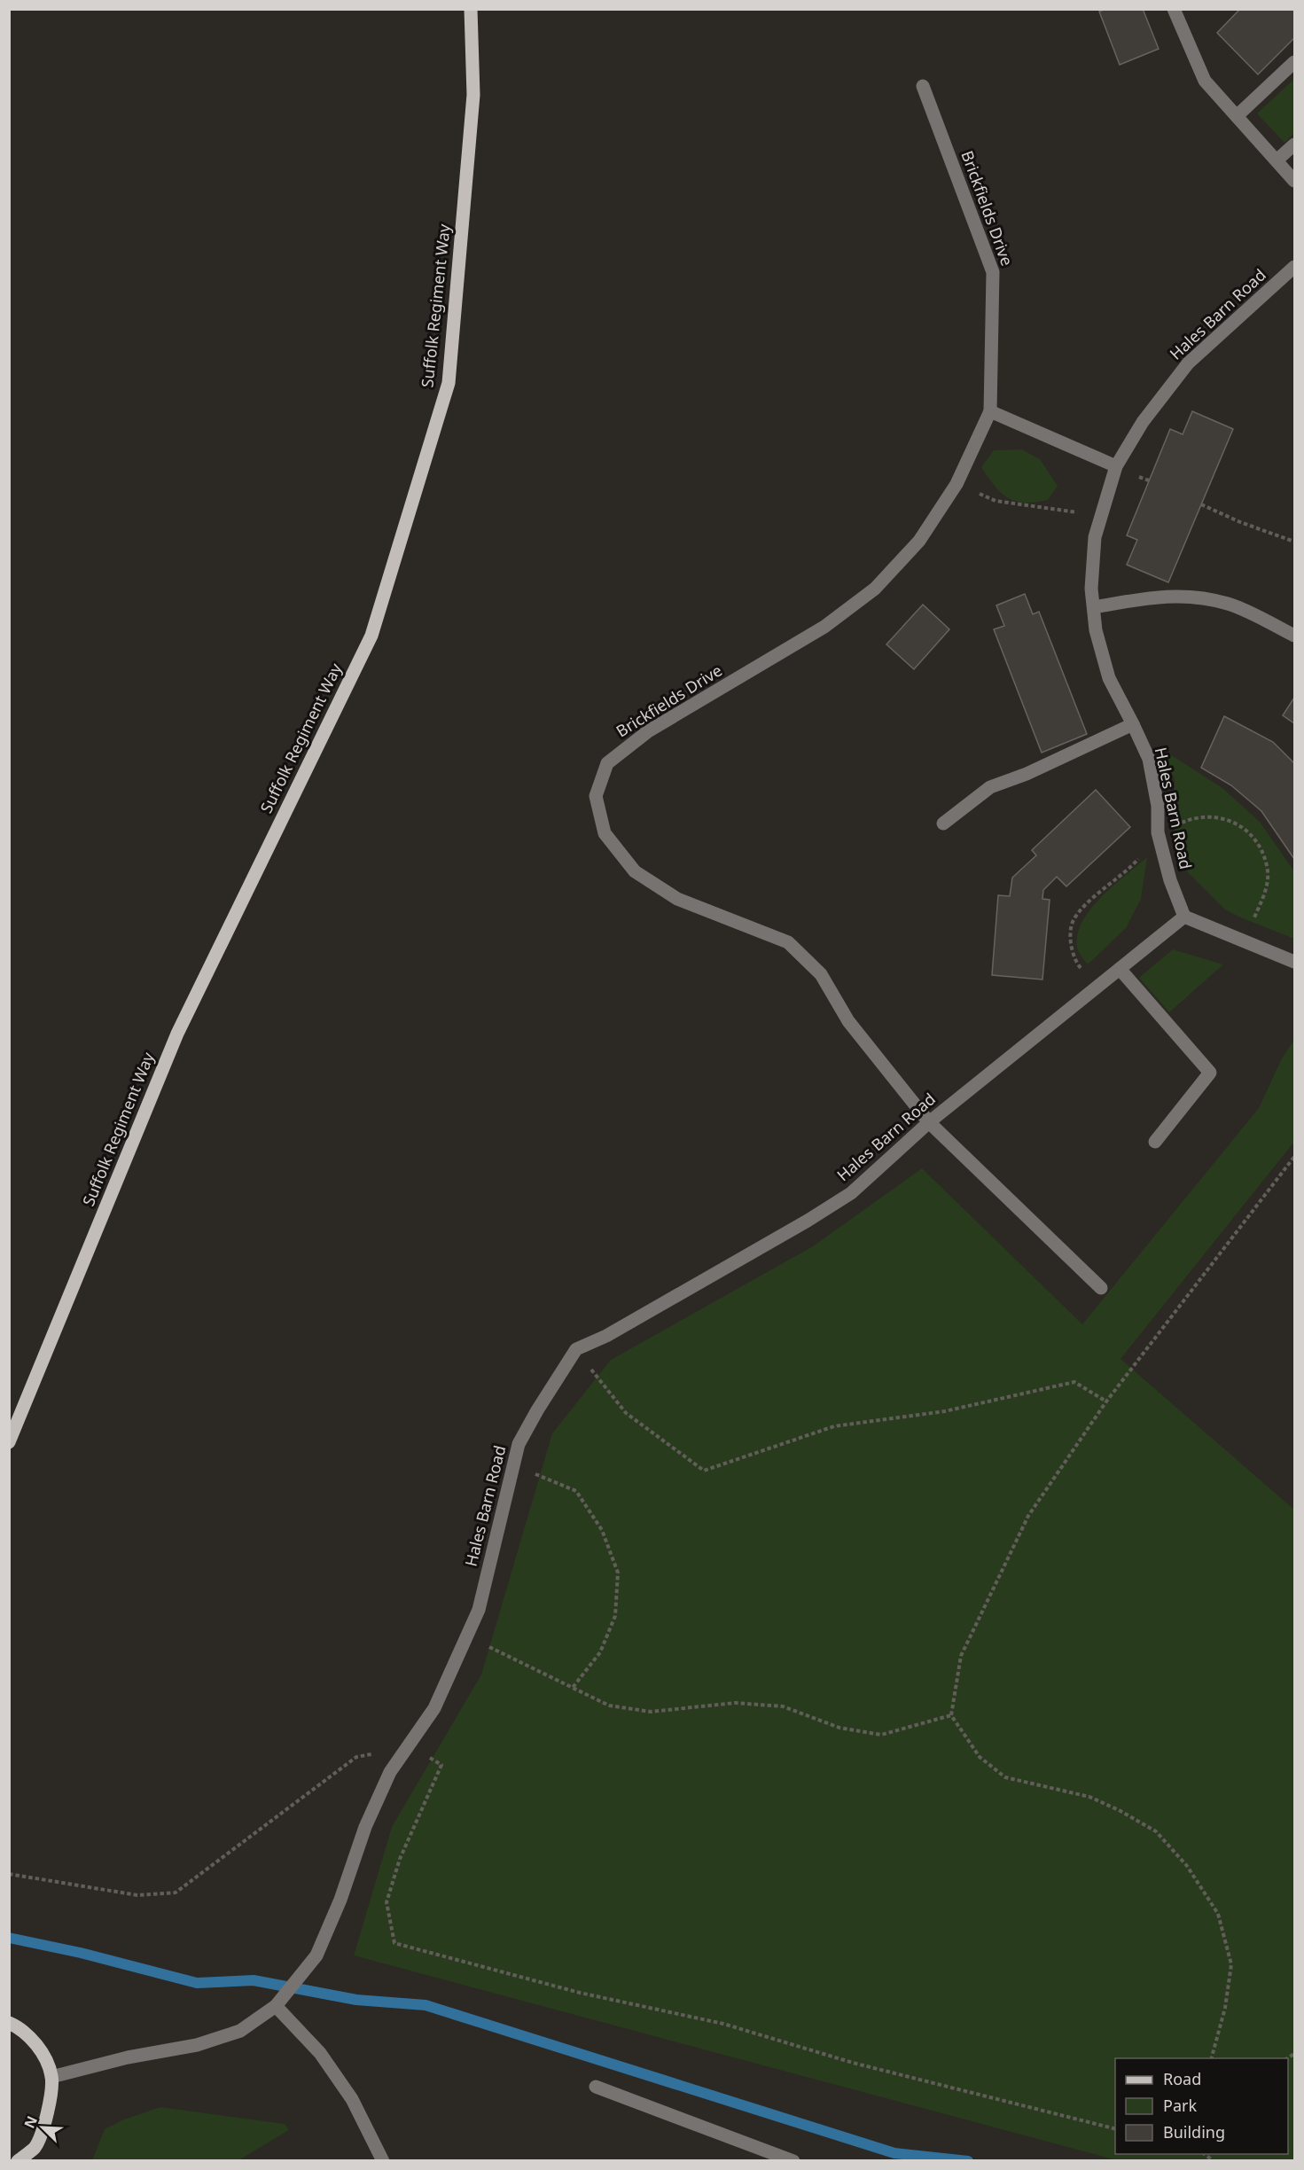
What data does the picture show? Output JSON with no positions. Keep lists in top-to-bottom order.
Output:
{
  "streets": {
    "main road": ["Suffolk Regiment Way"],
    "street": ["Brickfields Drive", "Hales Barn Road"]
  },
  "crossings": [
    ["Brickfields Drive", "Hales Barn Road"]
  ],
  "legend": ["Road", "Park", "Building"],
  "north": "top left"
}
